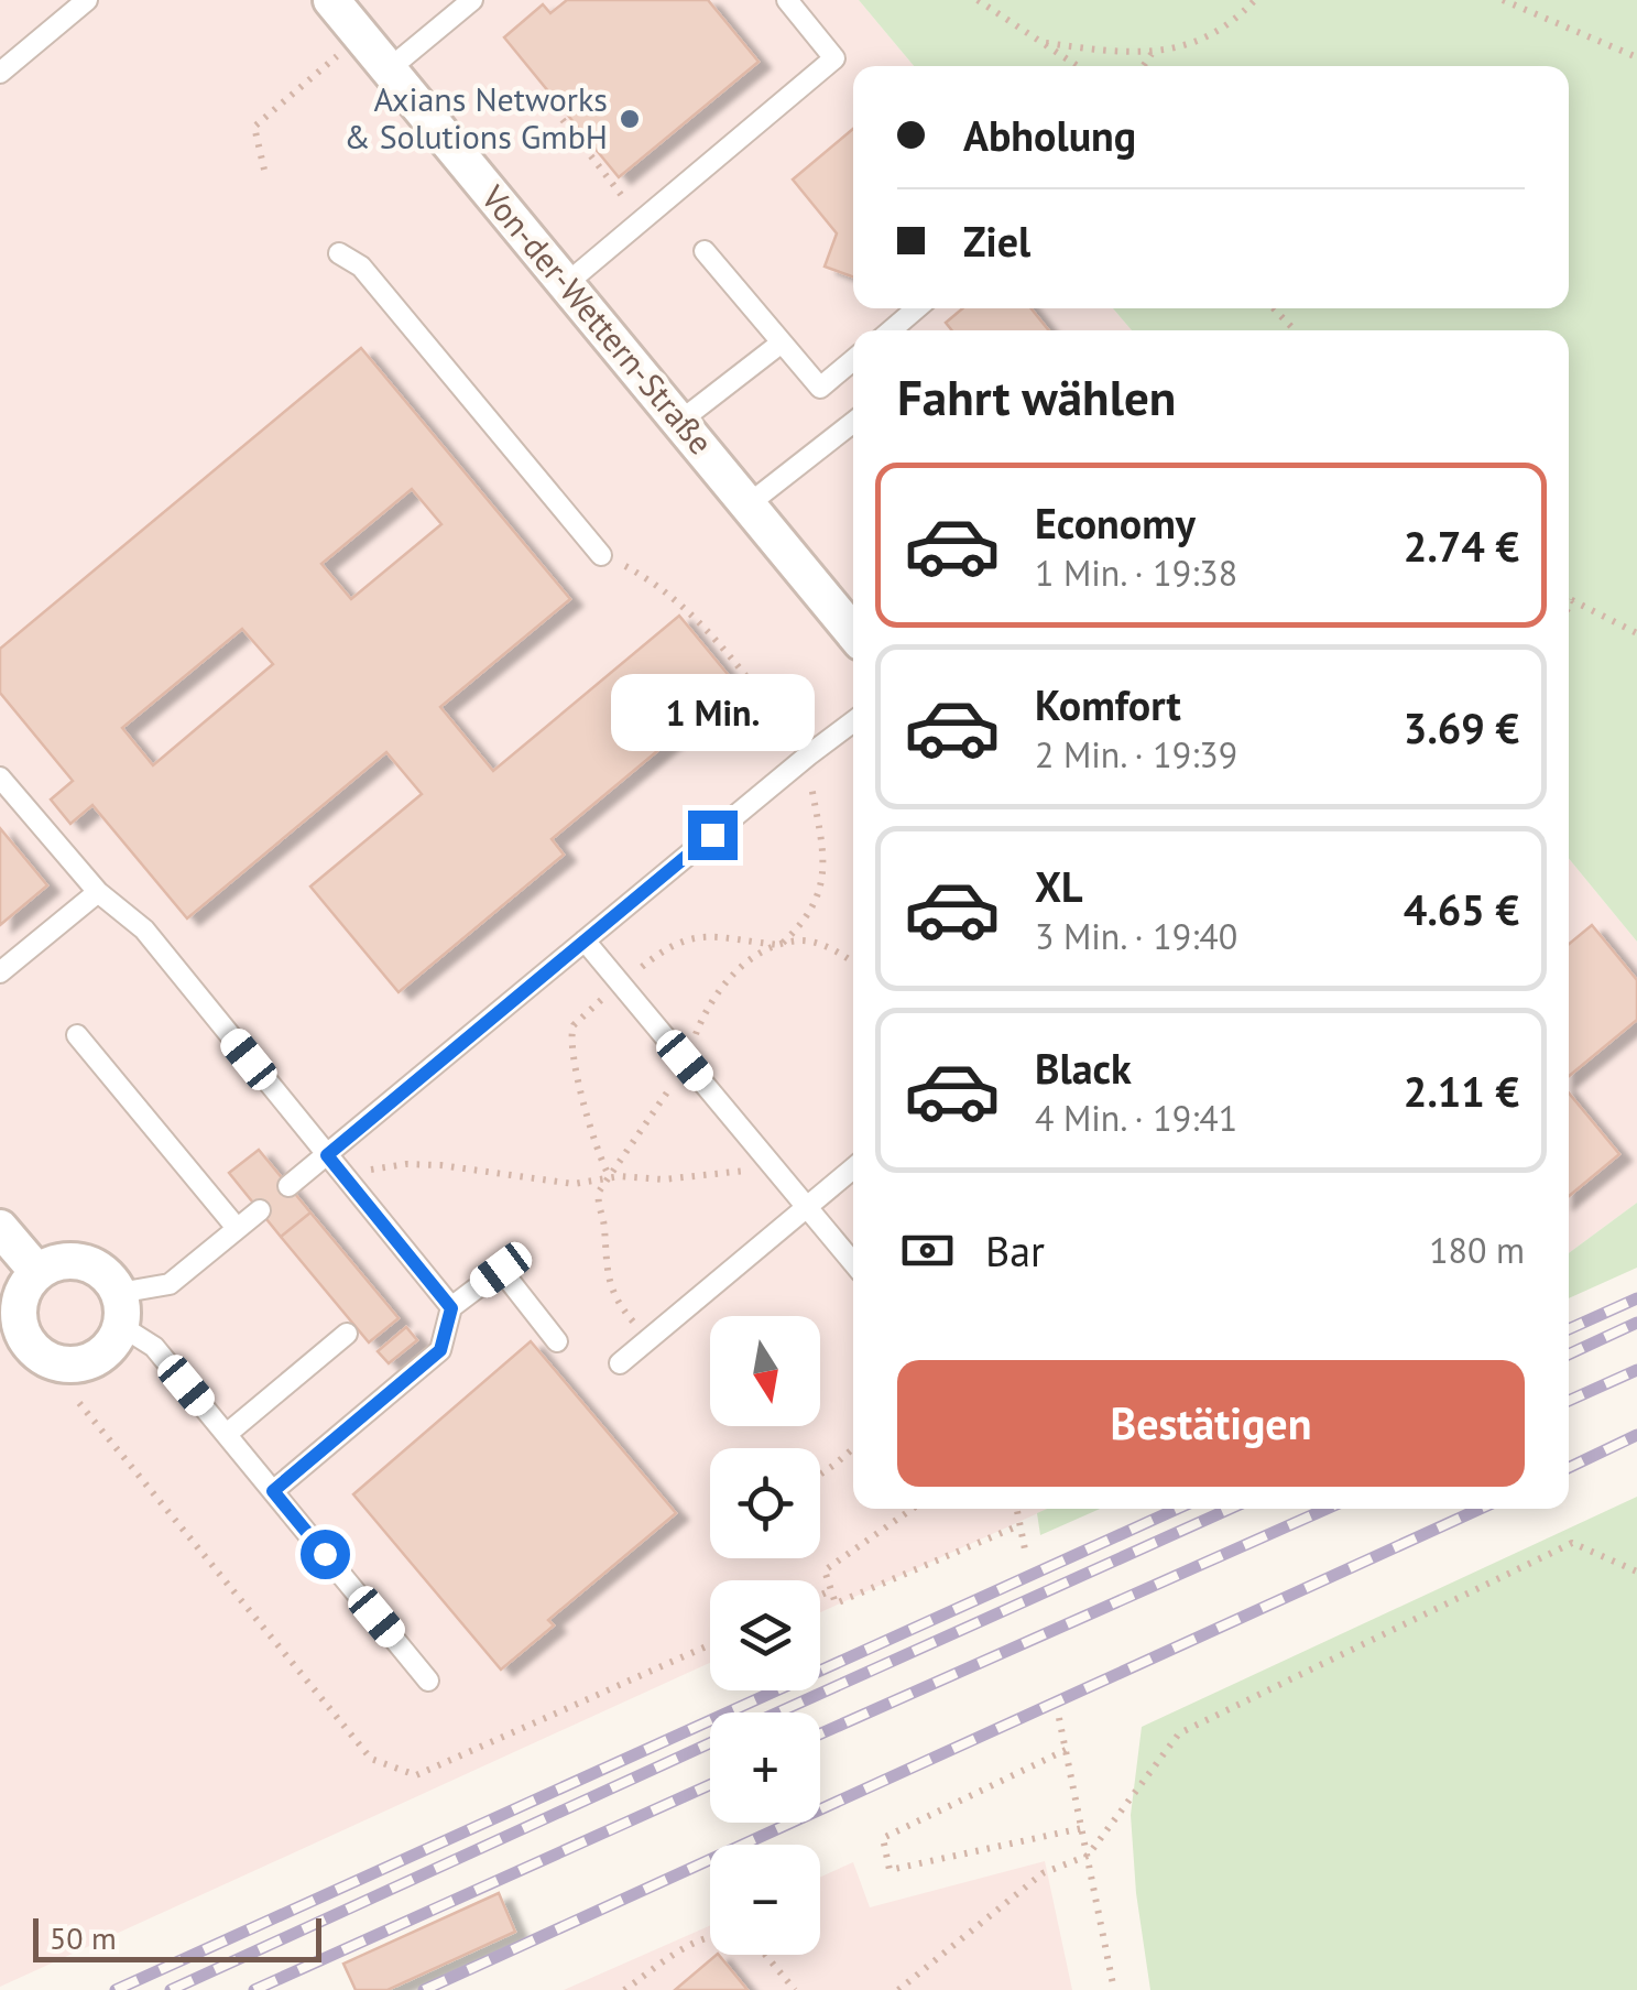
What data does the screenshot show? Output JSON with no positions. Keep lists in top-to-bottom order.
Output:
{
  "streets": {
    "street": ["Von-der-Wettern-Straße"]
  },
  "places": ["Axians Networks & Solutions GmbH"],
  "scale_bar": "50 m",
  "north": "bottom",
  "page": {
    "banner": ["Abholung", "Ziel"],
    "heading": "Fahrt wählen",
    "list": [
      {
        "name": "Economy",
        "note": "1 Min. · 19:38",
        "value": "2.74 €"
      },
      {
        "name": "Komfort",
        "note": "2 Min. · 19:39",
        "value": "3.69 €"
      },
      {
        "name": "XL",
        "note": "3 Min. · 19:40",
        "value": "4.65 €"
      },
      {
        "name": "Black",
        "note": "4 Min. · 19:41",
        "value": "2.11 €"
      }
    ],
    "bubble": "1 Min.",
    "pay": ["Bar", "180 m"],
    "map_buttons": ["+", "−"],
    "buttons": "Bestätigen",
    "scale": "50 m"
  }
}
